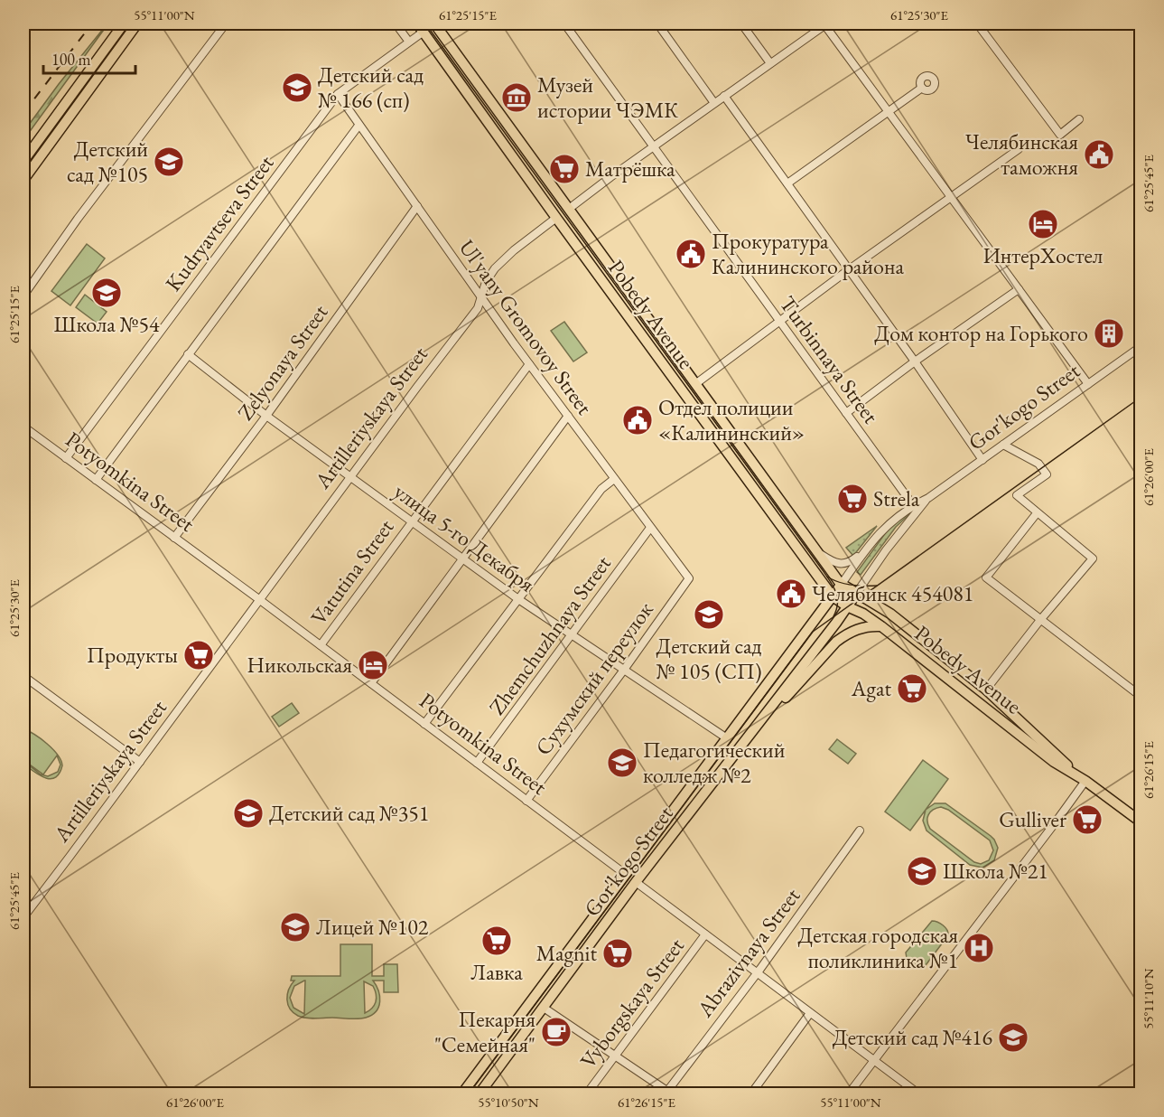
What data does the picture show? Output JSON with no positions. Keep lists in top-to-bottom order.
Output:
{
  "streets": {
    "main road": [
      "Pobedy Avenue",
      "Gor'kogo Street",
      "Artilleriyskaya Street",
      "Potyomkina Street"
    ],
    "street": [
      "Kudryavtseva Street",
      "Ul'yany Gromovoy Street",
      "Turbinnaya Street",
      "Zelyonaya Street",
      "улица 5-го Декабря",
      "Vatutina Street",
      "Zhemchuzhnaya Street",
      "Сухумский переулок",
      "Abrazivnaya Street",
      "Vyborgskaya Street"
    ]
  },
  "crossings": [
    ["Kudryavtseva Street", "Pobedy Avenue"],
    ["Kudryavtseva Street", "Ul'yany Gromovoy Street"],
    ["Kudryavtseva Street", "Potyomkina Street"],
    ["Pobedy Avenue", "Gor'kogo Street"],
    ["Pobedy Avenue", "Artilleriyskaya Street"],
    ["Ul'yany Gromovoy Street", "Zelyonaya Street"],
    ["Ul'yany Gromovoy Street", "Artilleriyskaya Street"],
    ["Ul'yany Gromovoy Street", "Vatutina Street"],
    ["Ul'yany Gromovoy Street", "Zhemchuzhnaya Street"],
    ["Ul'yany Gromovoy Street", "Сухумский переулок"],
    ["Turbinnaya Street", "Gor'kogo Street"],
    ["Turbinnaya Street", "Artilleriyskaya Street"],
    ["Zelyonaya Street", "Potyomkina Street"],
    ["Zelyonaya Street", "улица 5-го Декабря"],
    ["Gor'kogo Street", "Potyomkina Street"],
    ["Gor'kogo Street", "улица 5-го Декабря"],
    ["Artilleriyskaya Street", "Potyomkina Street"],
    ["Artilleriyskaya Street", "улица 5-го Декабря"],
    ["Potyomkina Street", "Vatutina Street"],
    ["Potyomkina Street", "Zhemchuzhnaya Street"],
    ["Potyomkina Street", "Сухумский переулок"],
    ["Potyomkina Street", "Abrazivnaya Street"],
    ["Potyomkina Street", "Vyborgskaya Street"],
    ["улица 5-го Декабря", "Vatutina Street"],
    ["улица 5-го Декабря", "Zhemchuzhnaya Street"],
    ["улица 5-го Декабря", "Сухумский переулок"]
  ],
  "places": {
    "school or university": [
      "Детский сад № 166 (сп)",
      "Детский сад №105",
      "Школа №54",
      "Детский сад № 105 (СП)",
      "Педагогический колледж №2",
      "Детский сад №351",
      "Школа №21",
      "Лицей №102",
      "Детский сад №416"
    ],
    "museum": ["Музей истории ЧЭМК"],
    "public building": [
      "Челябинская таможня",
      "Прокуратура Калининского района",
      "Отдел полиции «Калининский»",
      "Челябинск 454081"
    ],
    "supermarket": [
      "Матрёшка",
      "Strela",
      "Продукты",
      "Agat",
      "Gulliver",
      "Лавка",
      "Magnit"
    ],
    "hotel": ["ИнтерХостел", "Никольская"],
    "building": ["Дом контор на Горького"],
    "hospital": ["Детская городская поликлиника №1"],
    "cafe": ["Пекарня \"Семейная\""]
  },
  "scale_bar": "100 m",
  "coordinates": [
    "55°11'00\"N",
    "61°25'15\"E",
    "61°25'30\"E",
    "61°25'45\"E",
    "61°26'00\"E",
    "61°26'15\"E",
    "55°11'10\"N",
    "55°10'50\"N"
  ]
}
